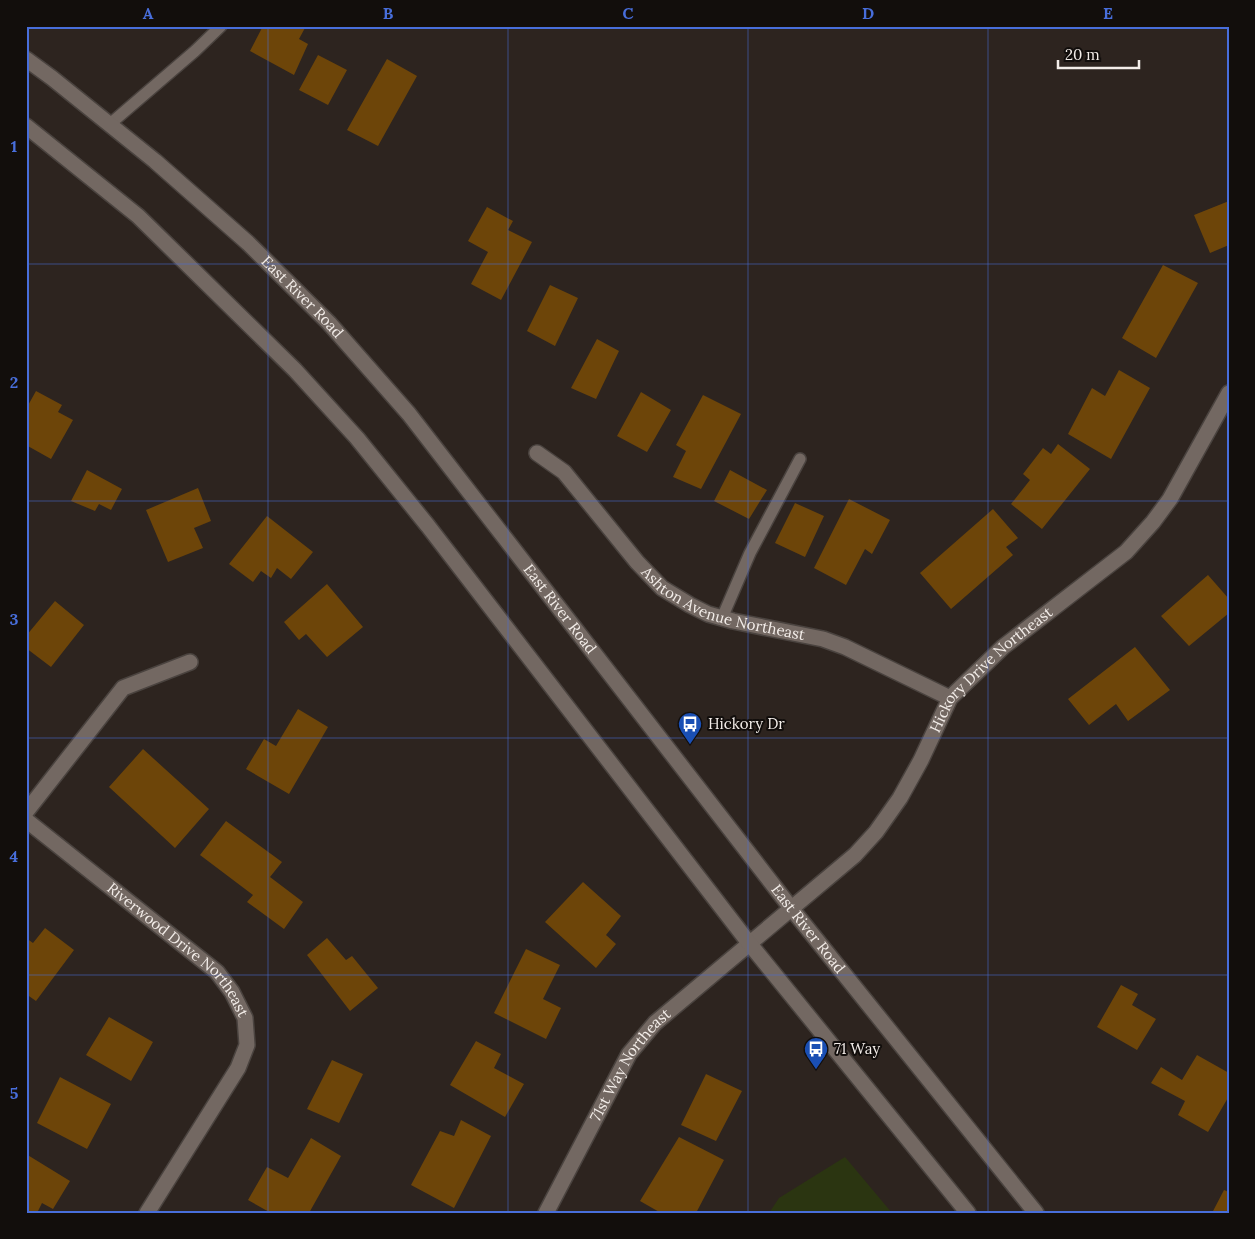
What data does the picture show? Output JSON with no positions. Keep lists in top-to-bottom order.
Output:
{
  "streets": {
    "main road": [
      "East River Road",
      "Ashton Avenue Northeast",
      "Hickory Drive Northeast",
      "Riverwood Drive Northeast",
      "71st Way Northeast"
    ]
  },
  "crossings": [
    ["East River Road", "Hickory Drive Northeast"],
    ["Ashton Avenue Northeast", "Hickory Drive Northeast"],
    ["Hickory Drive Northeast", "71st Way Northeast"]
  ],
  "places": {
    "bus stop": ["Hickory Dr", "71 Way"]
  },
  "scale_bar": "20 m",
  "grid": {
    "columns": [
      "A",
      "B",
      "C",
      "D",
      "E"
    ],
    "rows": [
      "1",
      "2",
      "3",
      "4",
      "5"
    ]
  }
}
